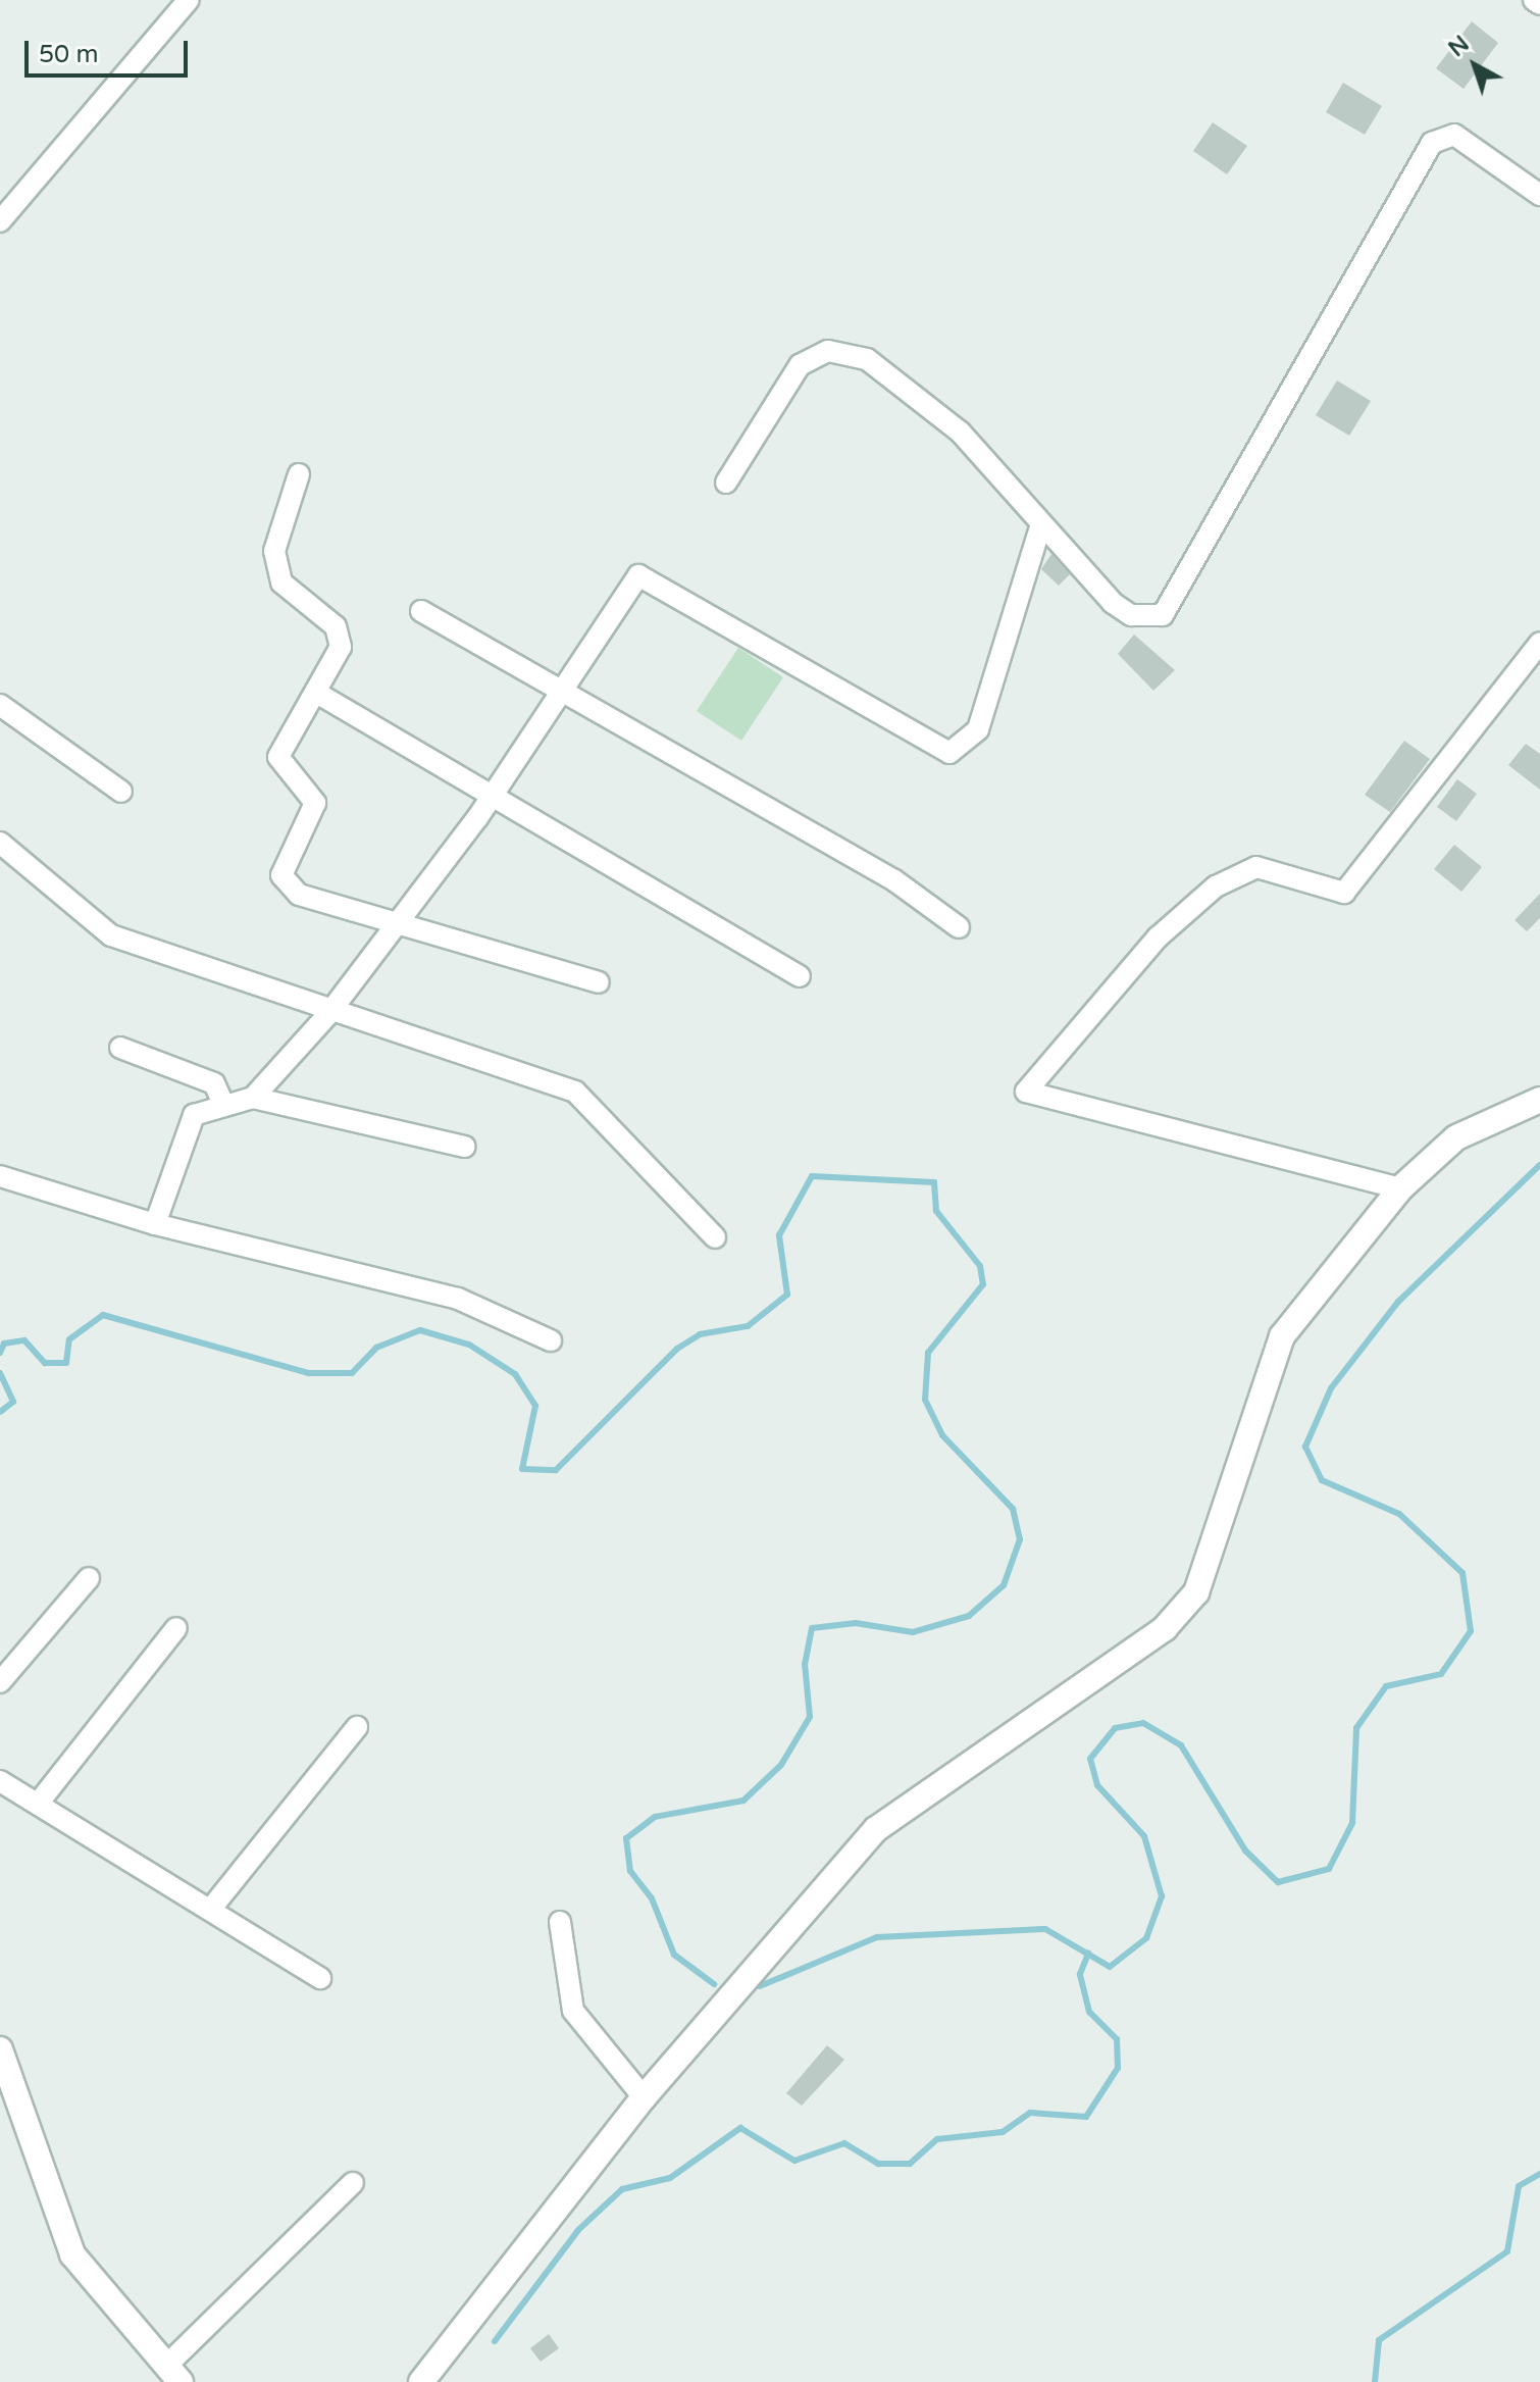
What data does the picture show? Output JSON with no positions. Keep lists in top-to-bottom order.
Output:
{
  "scale_bar": "50 m",
  "north": "top left"
}
